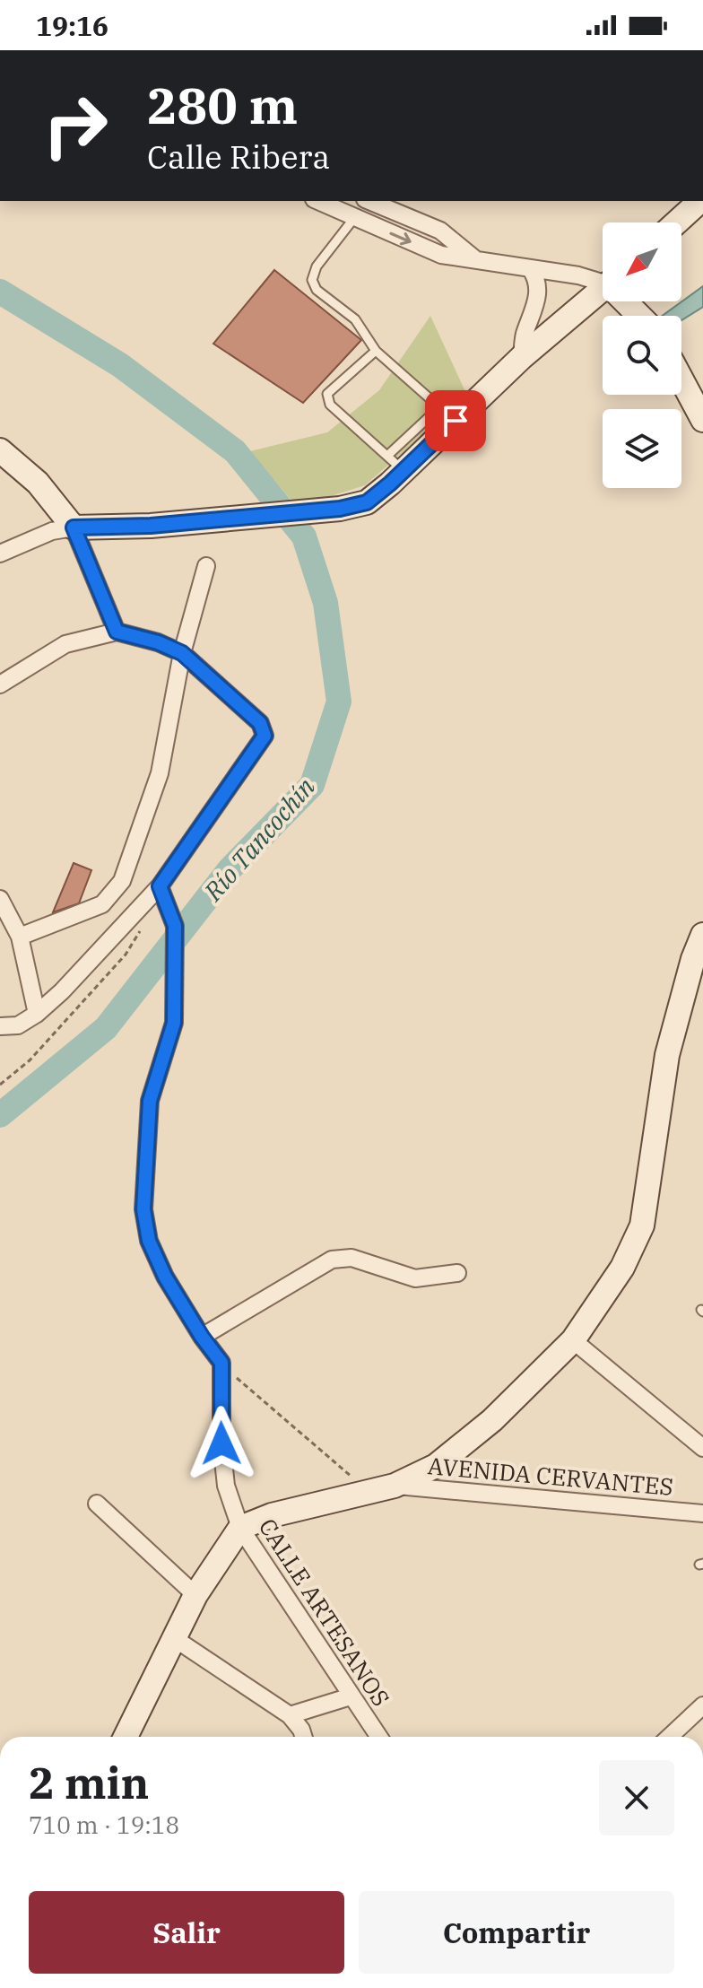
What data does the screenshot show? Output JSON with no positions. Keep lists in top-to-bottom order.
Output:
{
  "streets": {
    "street": ["AVENIDA CERVANTES", "CALLE ARTESANOS"]
  },
  "water": ["Río Tancochín"],
  "north": "bottom left",
  "page": {
    "status": "19:16",
    "turn": ["280 m", "Calle Ribera"],
    "heading": ["2 min", "710 m · 19:18"],
    "buttons": ["Salir", "Compartir"]
  }
}
